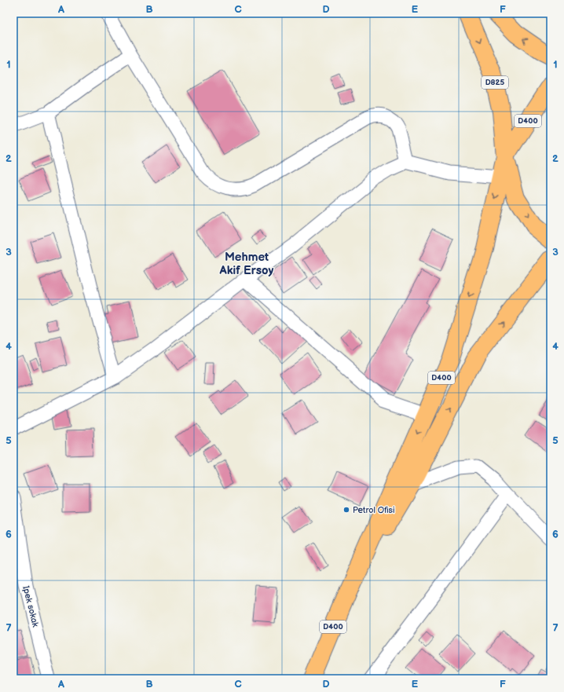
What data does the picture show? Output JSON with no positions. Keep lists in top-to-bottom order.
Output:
{
  "streets": {
    "main road": ["D825", "D400"],
    "street": ["Ipek sokak"]
  },
  "crossings": [
    ["D825", "D400"]
  ],
  "districts": ["Mehmet Akif Ersoy"],
  "places": ["Petrol Ofisi"],
  "grid": {
    "columns": [
      "A",
      "B",
      "C",
      "D",
      "E",
      "F"
    ],
    "rows": [
      "1",
      "2",
      "3",
      "4",
      "5",
      "6",
      "7"
    ]
  }
}
